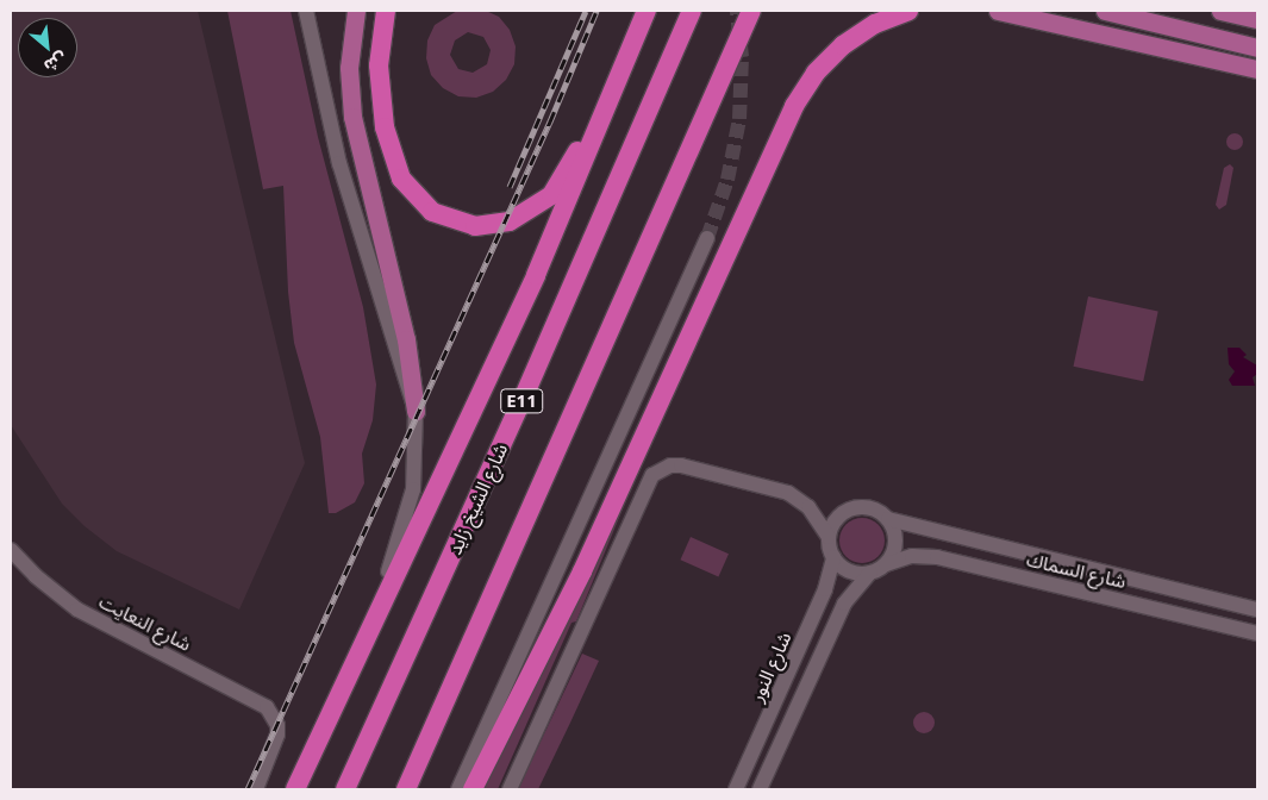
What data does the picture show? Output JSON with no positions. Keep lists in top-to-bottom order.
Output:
{
  "streets": {
    "highway": ["E11", "شارع الشيخ زايد"],
    "street": ["شارع السماك", "شارع النعايت", "شارع النور"]
  },
  "crossings": [
    ["شارع السماك", "شارع النور"]
  ],
  "north": "bottom right"
}
